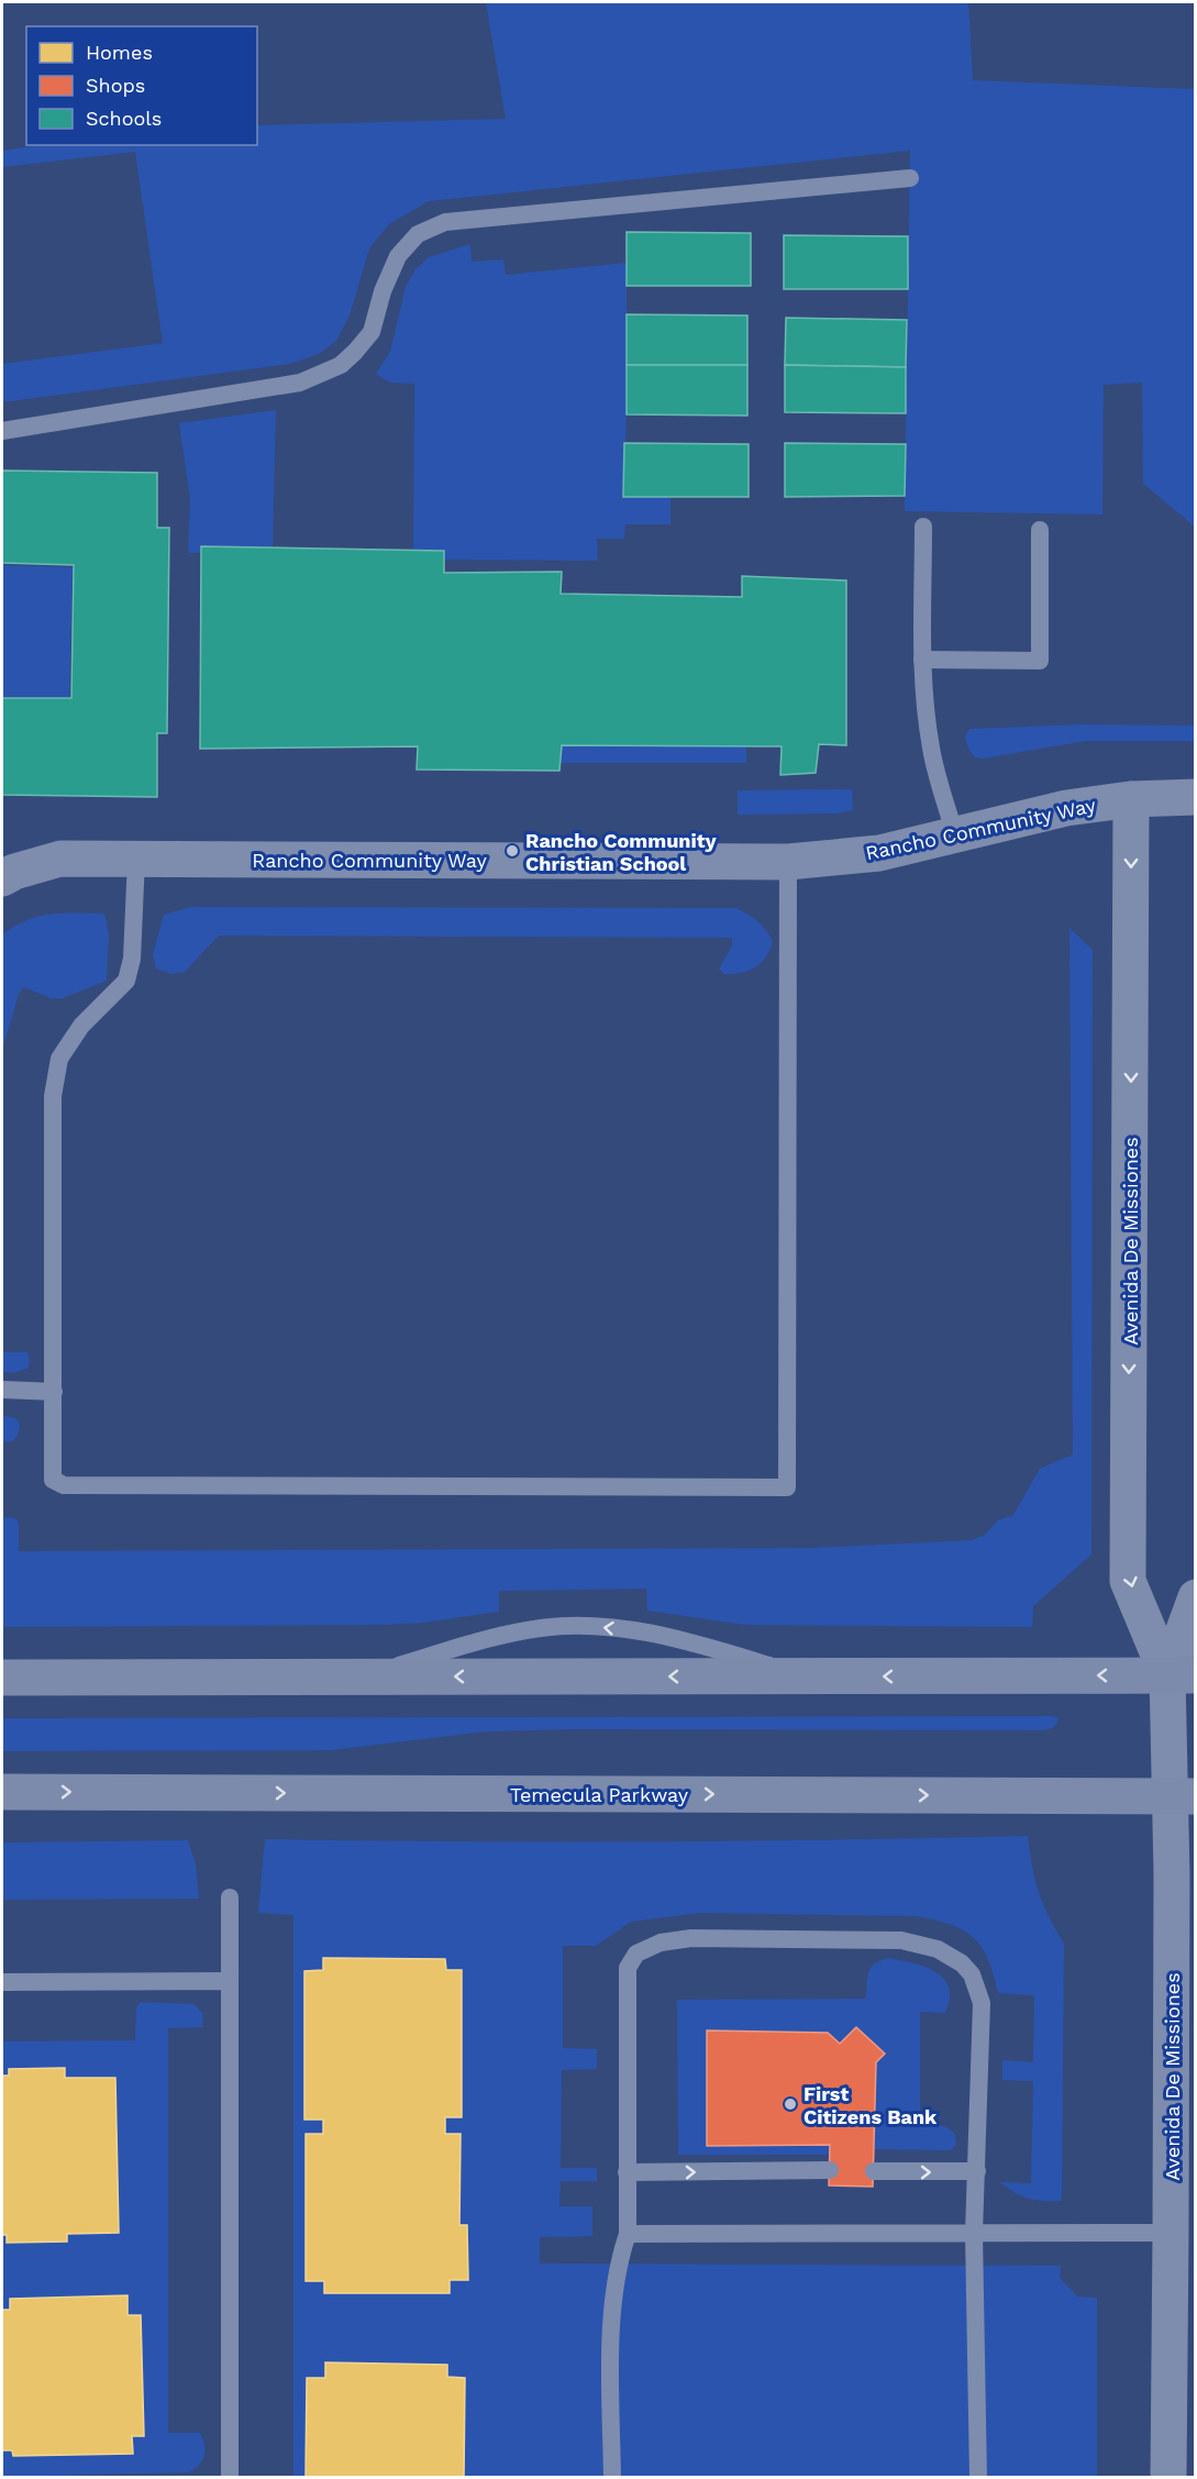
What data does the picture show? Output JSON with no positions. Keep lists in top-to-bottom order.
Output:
{
  "streets": {
    "main road": ["Temecula Parkway"],
    "street": ["Rancho Community Way", "Avenida De Missiones"]
  },
  "crossings": [
    ["Rancho Community Way", "Avenida De Missiones"],
    ["Avenida De Missiones", "Temecula Parkway"]
  ],
  "one_way": ["Avenida De Missiones"],
  "places": ["Rancho Community Christian School", "First Citizens Bank"],
  "legend": ["Homes", "Shops", "Schools"]
}
